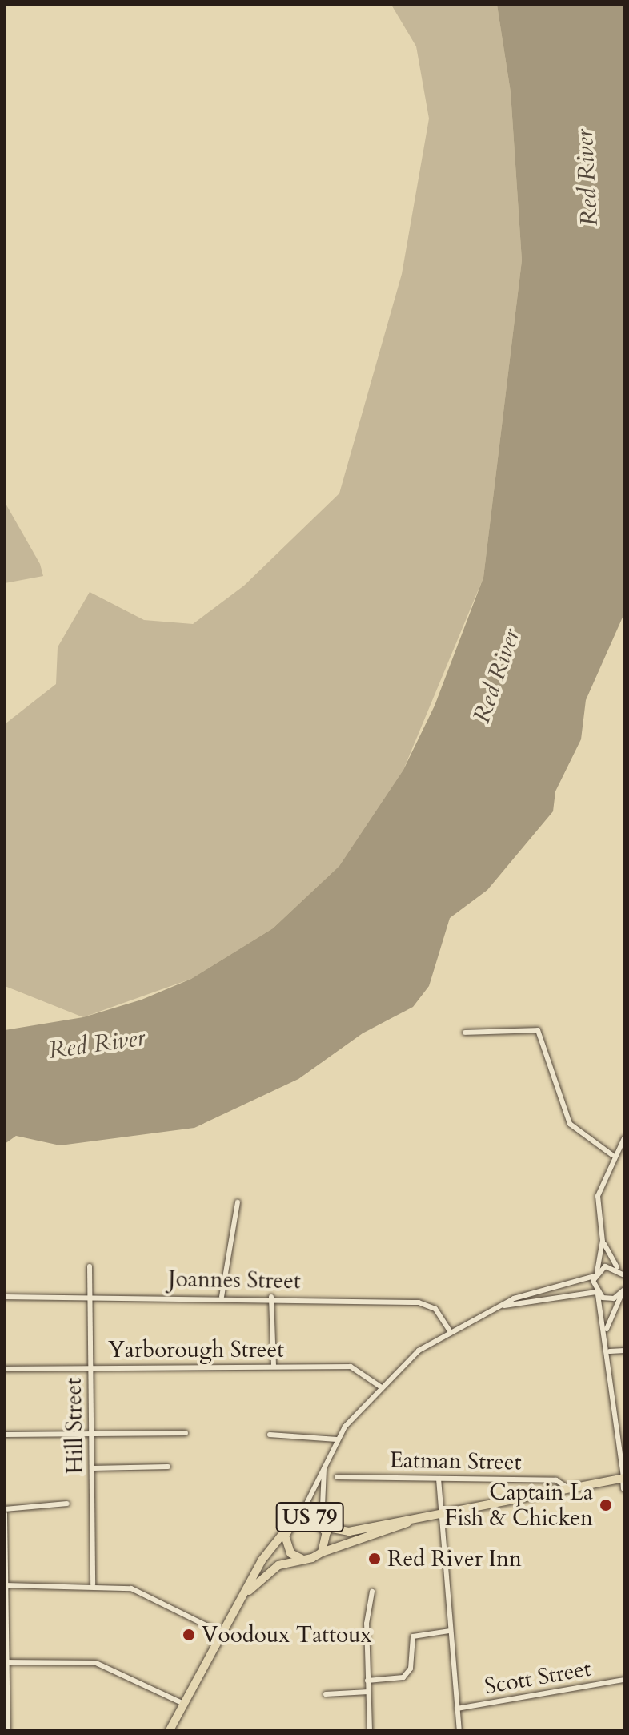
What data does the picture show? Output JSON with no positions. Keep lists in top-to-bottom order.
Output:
{
  "streets": {
    "main road": ["US 79"],
    "street": [
      "Joannes Street",
      "Yarborough Street",
      "Hill Street",
      "Eatman Street",
      "Scott Street"
    ]
  },
  "crossings": [
    ["Joannes Street", "Hill Street"],
    ["Yarborough Street", "Hill Street"],
    ["Eatman Street", "US 79"]
  ],
  "water": ["Red River"],
  "places": ["Captain La Fish & Chicken", "Red River Inn", "Voodoux Tattoux"]
}
